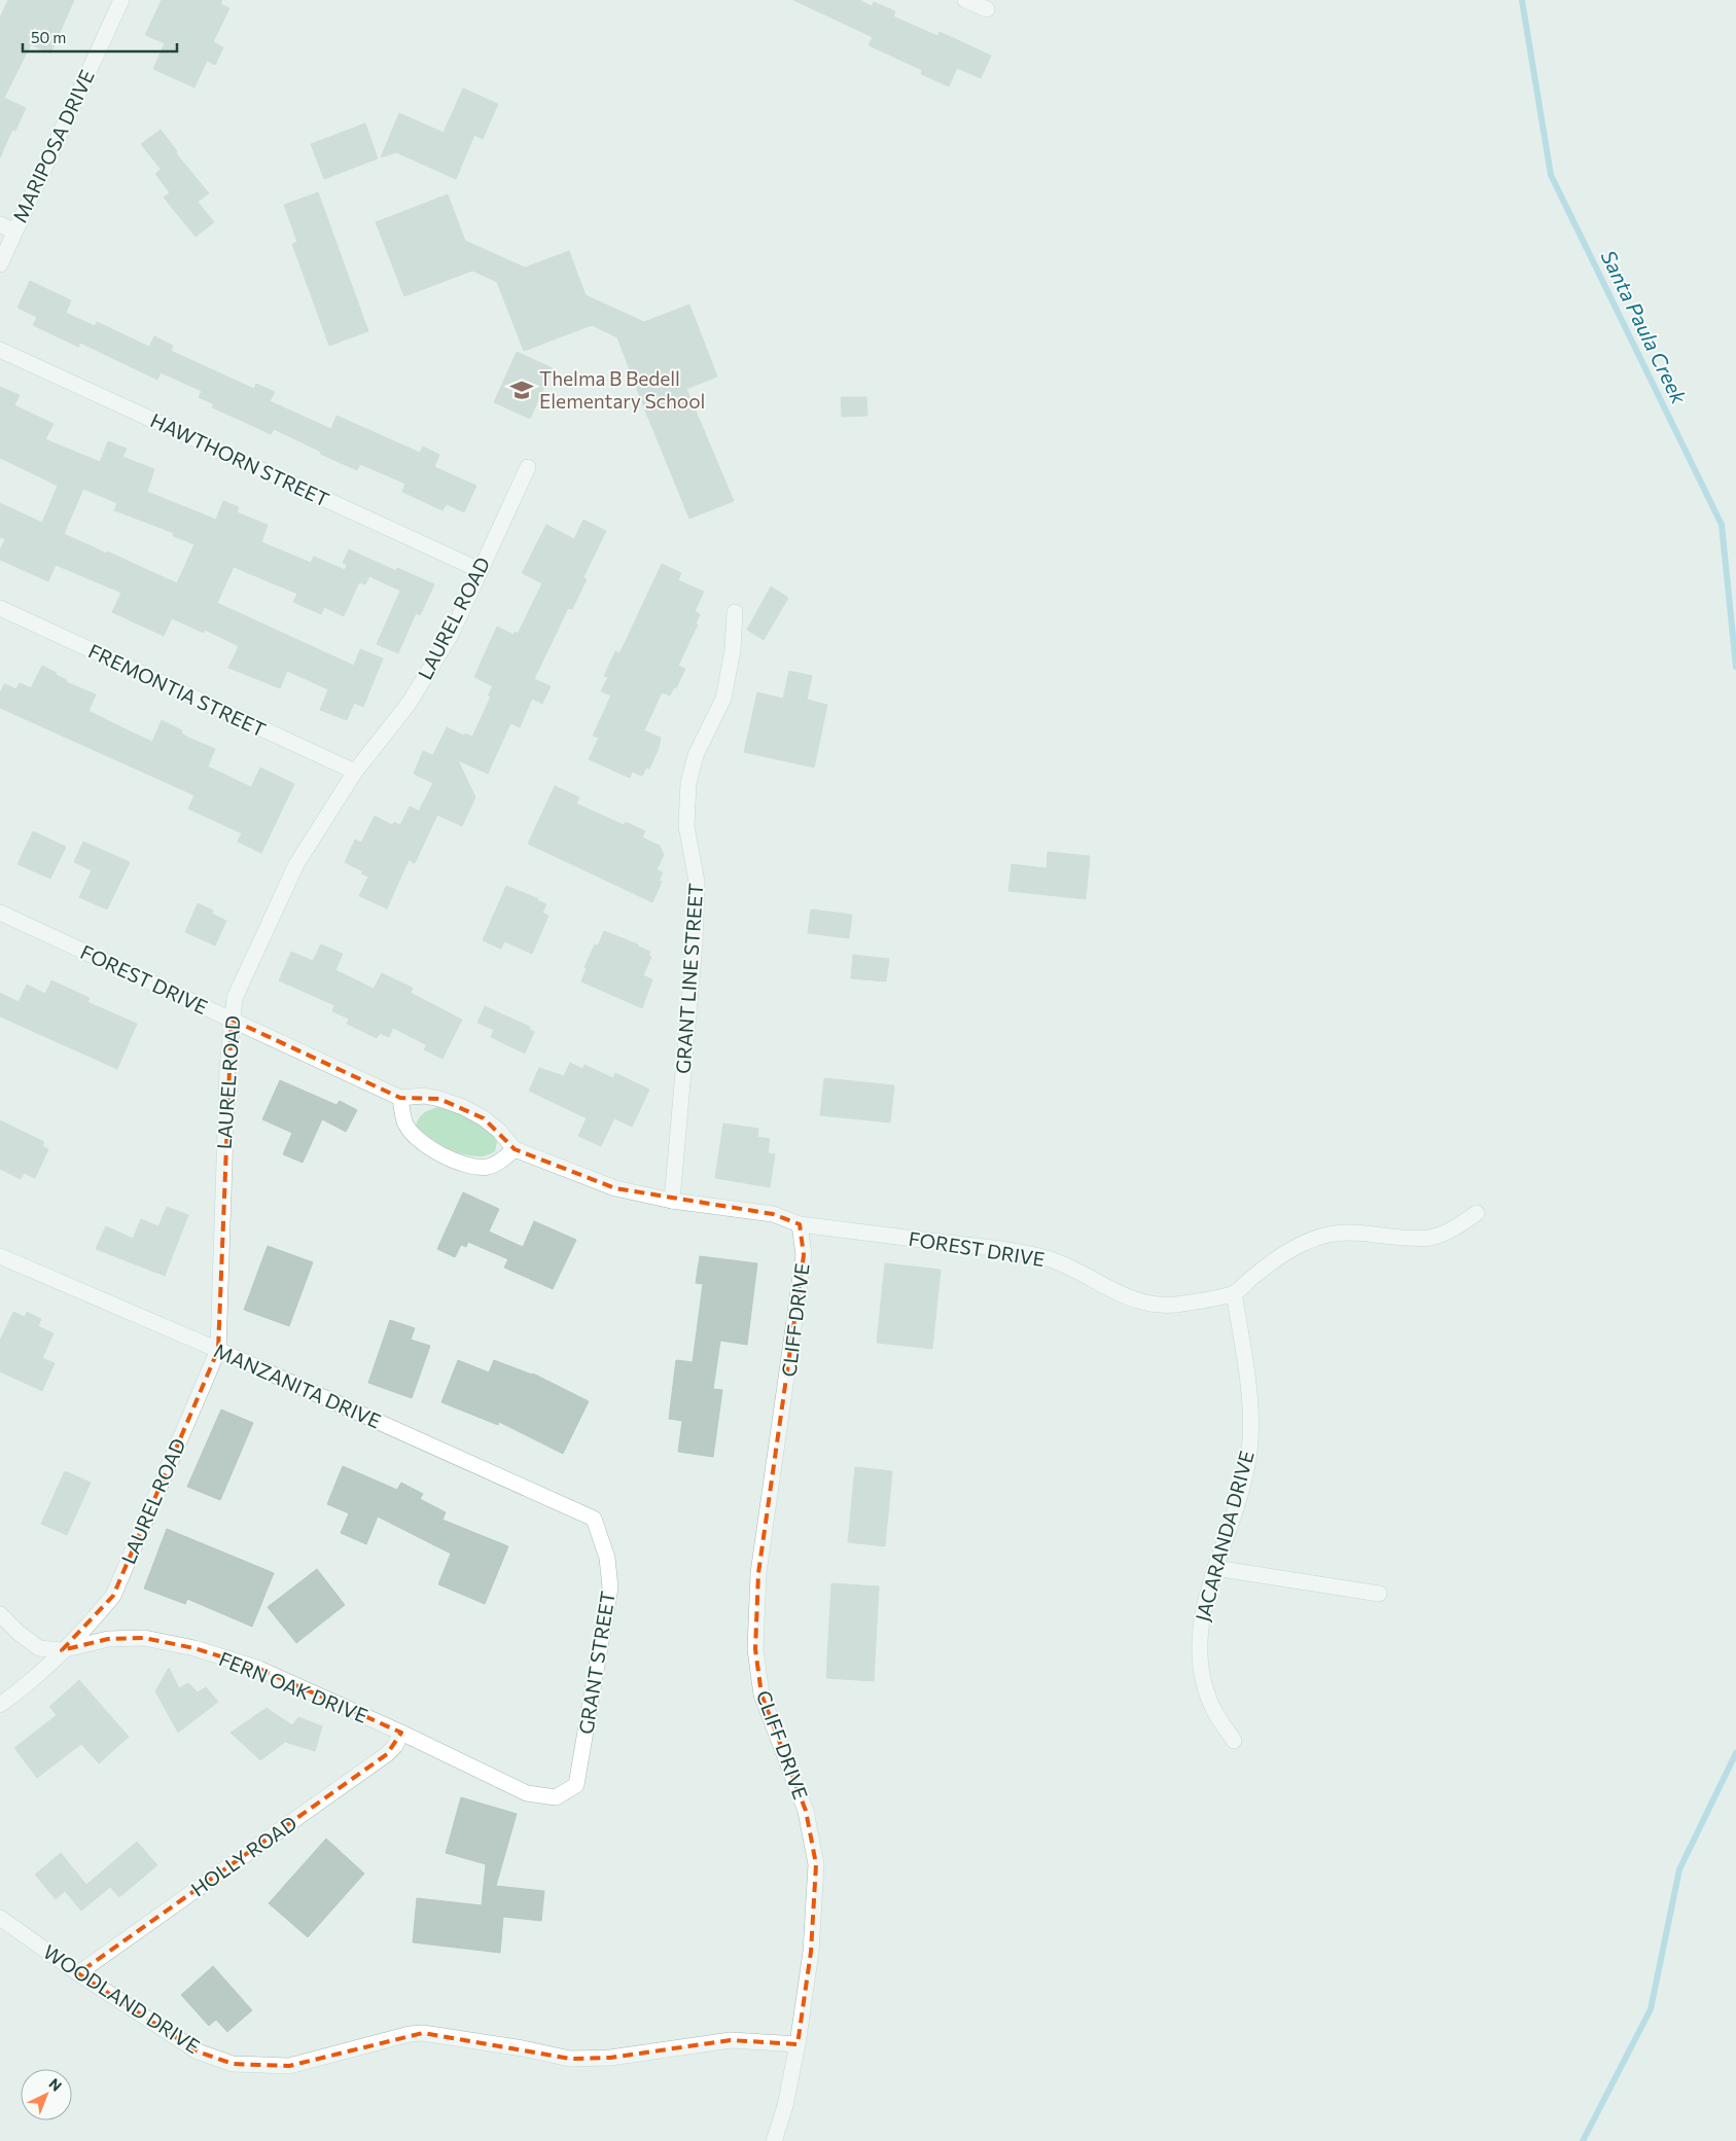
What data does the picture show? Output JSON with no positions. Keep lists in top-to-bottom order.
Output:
{
  "streets": {
    "street": [
      "MARIPOSA DRIVE",
      "HAWTHORN STREET",
      "LAUREL ROAD",
      "FREMONTIA STREET",
      "GRANT LINE STREET",
      "FOREST DRIVE",
      "CLIFF DRIVE",
      "MANZANITA DRIVE",
      "JACARANDA DRIVE",
      "GRANT STREET",
      "FERN OAK DRIVE",
      "HOLLY ROAD",
      "WOODLAND DRIVE"
    ]
  },
  "crossings": [
    ["HAWTHORN STREET", "LAUREL ROAD"],
    ["LAUREL ROAD", "FREMONTIA STREET"],
    ["LAUREL ROAD", "FOREST DRIVE"],
    ["LAUREL ROAD", "MANZANITA DRIVE"],
    ["LAUREL ROAD", "FERN OAK DRIVE"],
    ["GRANT LINE STREET", "FOREST DRIVE"],
    ["FOREST DRIVE", "CLIFF DRIVE"],
    ["FOREST DRIVE", "JACARANDA DRIVE"],
    ["CLIFF DRIVE", "WOODLAND DRIVE"],
    ["MANZANITA DRIVE", "GRANT STREET"],
    ["GRANT STREET", "FERN OAK DRIVE"],
    ["FERN OAK DRIVE", "HOLLY ROAD"],
    ["HOLLY ROAD", "WOODLAND DRIVE"]
  ],
  "water": ["Santa Paula Creek"],
  "places": {
    "school or university": ["Thelma B Bedell Elementary School"]
  },
  "scale_bar": "50 m",
  "north": "top right"
}
